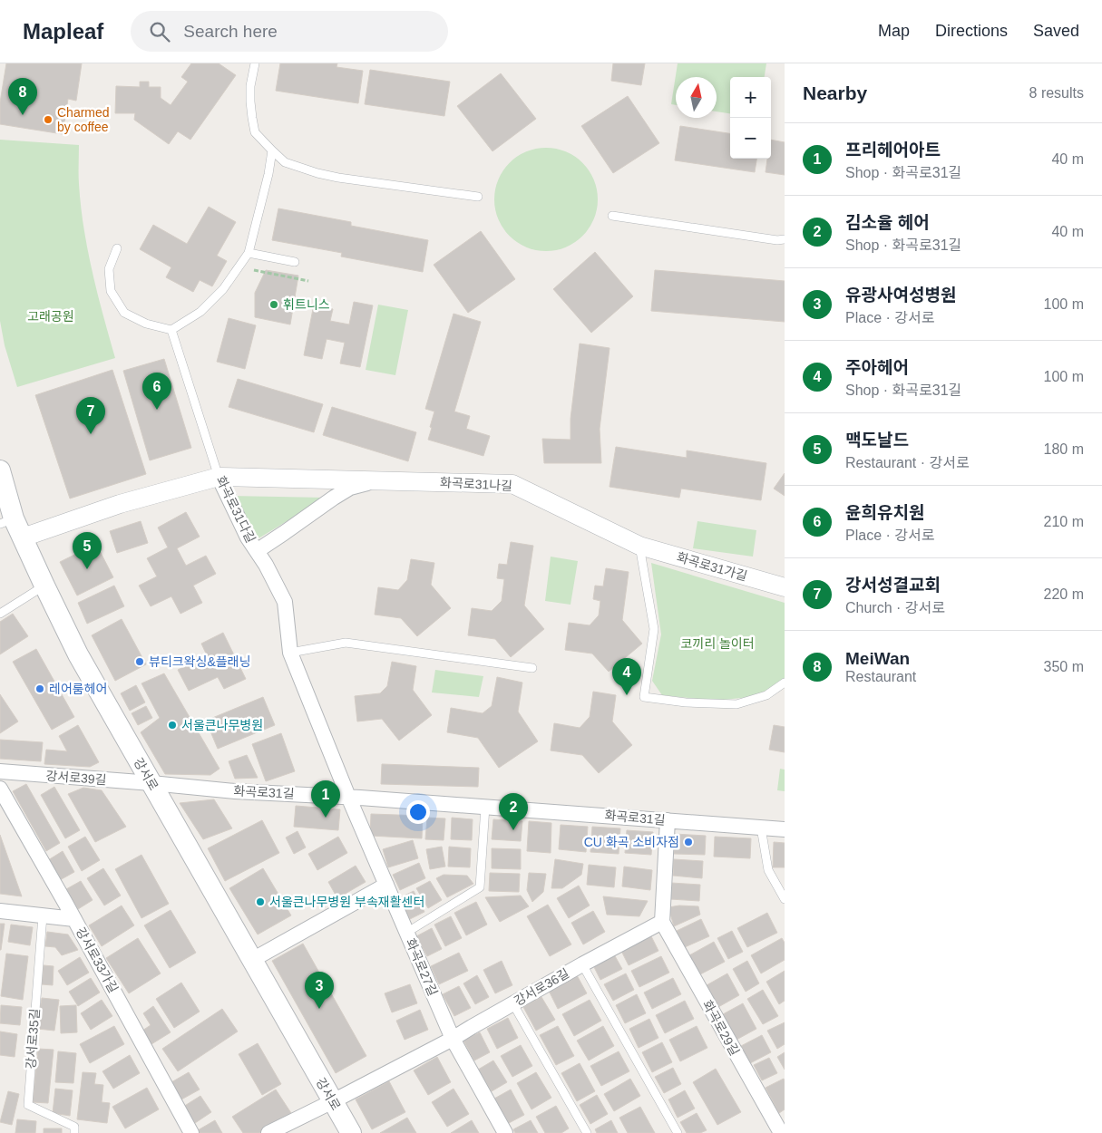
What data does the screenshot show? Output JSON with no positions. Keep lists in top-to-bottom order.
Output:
{
  "streets": {
    "main road": ["강서로"],
    "street": [
      "화곡로31나길",
      "화곡로31다길",
      "화곡로31가길",
      "강서로39길",
      "화곡로31길",
      "강서로33가길",
      "화곡로27길",
      "강서로36길",
      "화곡로29길"
    ],
    "lane": ["강서로35길"]
  },
  "crossings": [
    ["화곡로31나길", "화곡로31다길"],
    ["화곡로31나길", "화곡로31가길"],
    ["화곡로31다길", "화곡로31길"],
    ["화곡로31다길", "화곡로27길"],
    ["강서로", "강서로39길"],
    ["강서로", "화곡로31길"],
    ["강서로", "강서로36길"],
    ["강서로39길", "화곡로31길"],
    ["화곡로31길", "화곡로27길"],
    ["화곡로27길", "강서로36길"],
    ["강서로36길", "화곡로29길"]
  ],
  "parks": ["고래공원", "코끼리 놀이터"],
  "places": [
    "Charmed by coffee",
    "휘트니스",
    "뷰티크왁싱&플래닝",
    "레어룸헤어",
    "서울큰나무병원",
    "CU 화곡 소비자점",
    "서울큰나무병원 부속재활센터"
  ],
  "north": "top",
  "page": {
    "header": "Mapleaf",
    "search": "Search here",
    "nav": ["Map", "Directions", "Saved"],
    "heading": ["Nearby", "8 results"],
    "map_buttons": ["+", "−"],
    "pins": [
      "8",
      "6",
      "7",
      "5",
      "4",
      "1",
      "2",
      "3"
    ],
    "list": [
      {
        "mark": "1",
        "name": "프리헤어아트",
        "note": "Shop · 화곡로31길",
        "value": "40 m"
      },
      {
        "mark": "2",
        "name": "김소율 헤어",
        "note": "Shop · 화곡로31길",
        "value": "40 m"
      },
      {
        "mark": "3",
        "name": "유광사여성병원",
        "note": "Place · 강서로",
        "value": "100 m"
      },
      {
        "mark": "4",
        "name": "주아헤어",
        "note": "Shop · 화곡로31길",
        "value": "100 m"
      },
      {
        "mark": "5",
        "name": "맥도날드",
        "note": "Restaurant · 강서로",
        "value": "180 m"
      },
      {
        "mark": "6",
        "name": "윤희유치원",
        "note": "Place · 강서로",
        "value": "210 m"
      },
      {
        "mark": "7",
        "name": "강서성결교회",
        "note": "Church · 강서로",
        "value": "220 m"
      },
      {
        "mark": "8",
        "name": "MeiWan",
        "note": "Restaurant",
        "value": "350 m"
      }
    ]
  }
}
